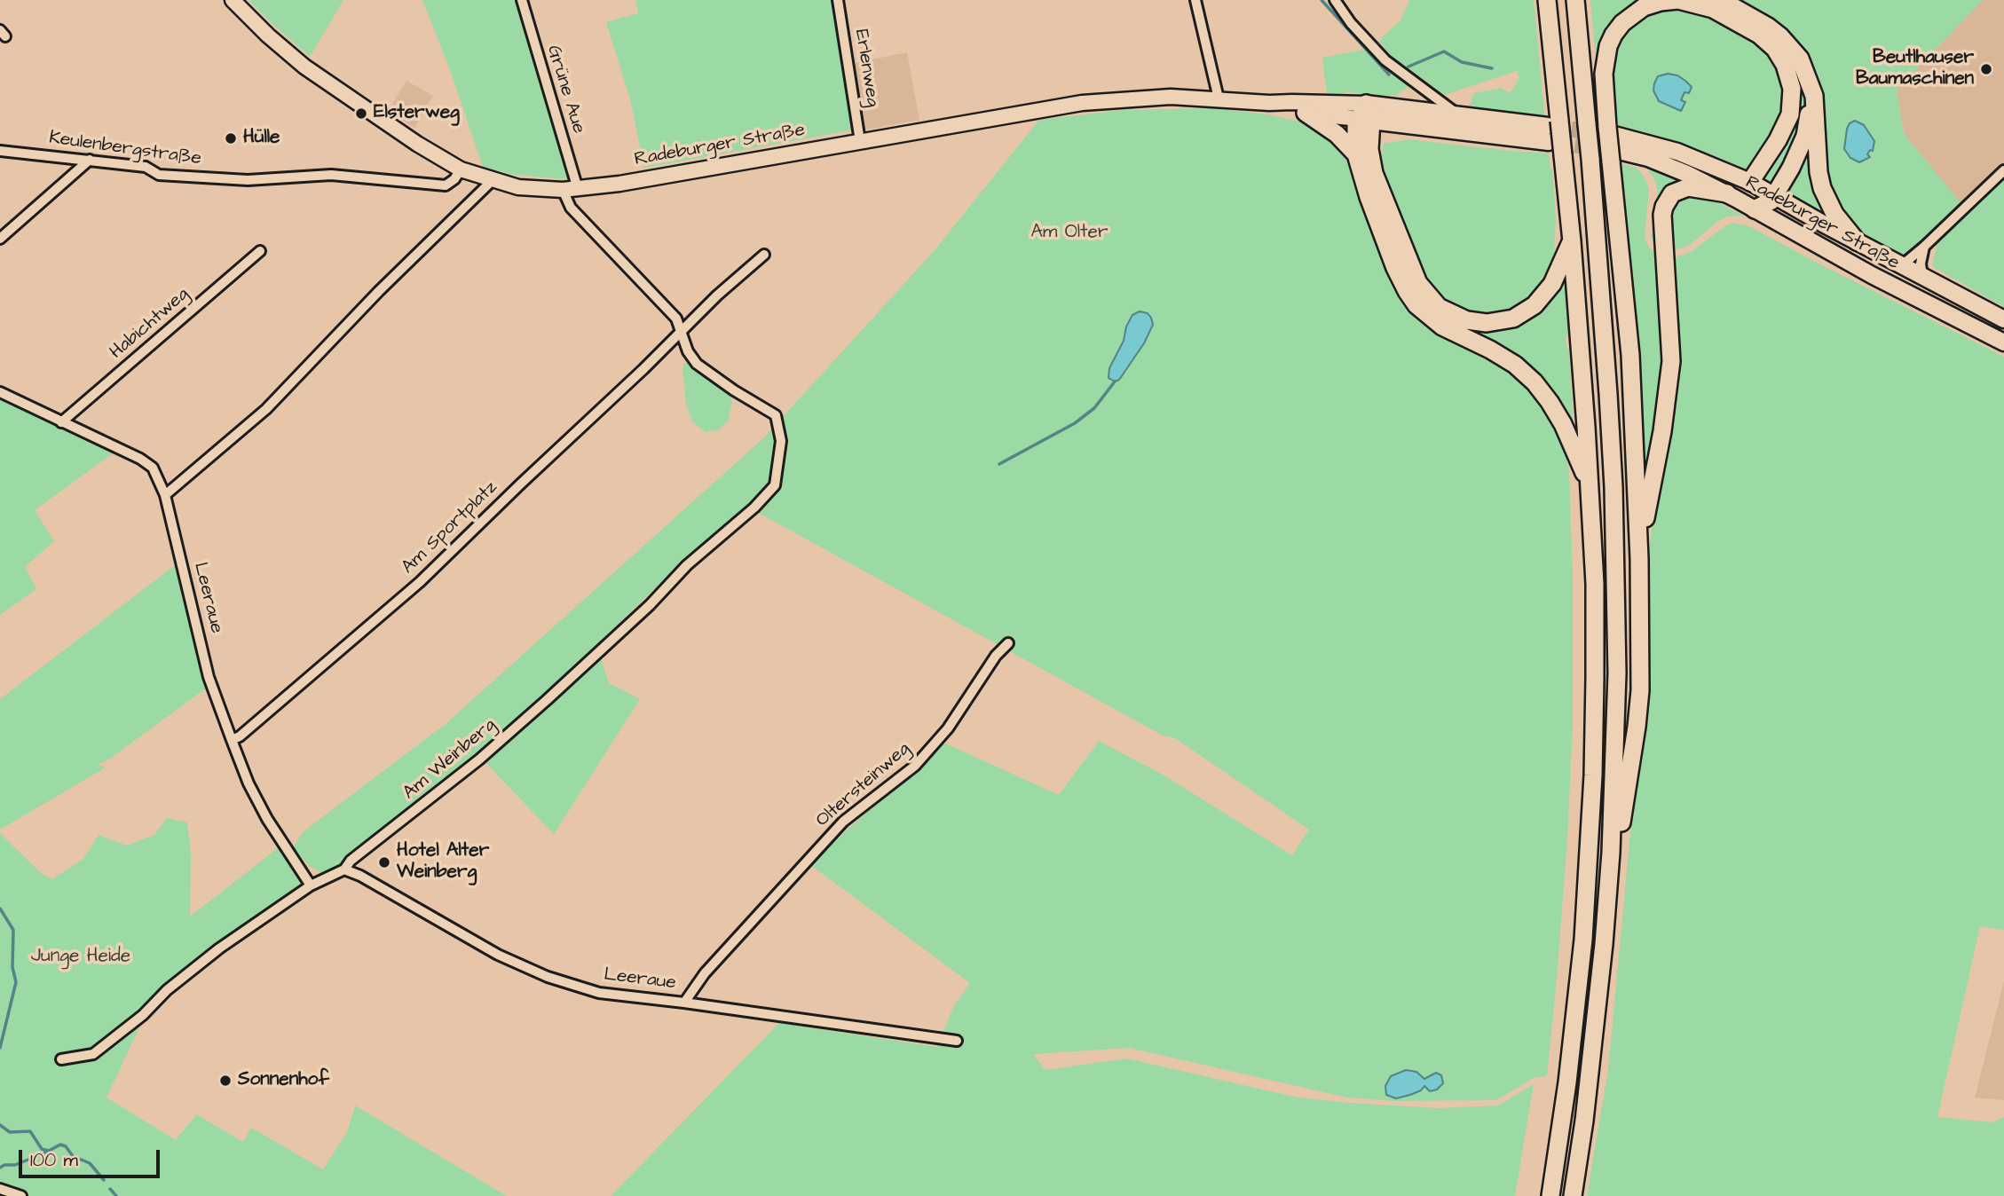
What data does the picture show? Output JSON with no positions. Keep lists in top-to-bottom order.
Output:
{
  "streets": {
    "main road": ["Radeburger Straße"],
    "street": [
      "Erlenweg",
      "Grüne Aue",
      "Keulenbergstraße",
      "Habichtweg",
      "Am Sportplatz",
      "Leeraue",
      "Am Weinberg",
      "Oltersteinweg"
    ]
  },
  "crossings": [
    ["Erlenweg", "Radeburger Straße"],
    ["Grüne Aue", "Radeburger Straße"],
    ["Radeburger Straße", "Keulenbergstraße"],
    ["Habichtweg", "Leeraue"],
    ["Am Sportplatz", "Leeraue"],
    ["Am Sportplatz", "Am Weinberg"],
    ["Leeraue", "Am Weinberg"],
    ["Leeraue", "Oltersteinweg"]
  ],
  "parks": ["Am Olter", "Junge Heide"],
  "places": [
    "Beutlhauser Baumaschinen",
    "Elsterweg",
    "Hülle",
    "Hotel Alter Weinberg",
    "Sonnenhof"
  ],
  "scale_bar": "100 m"
}
